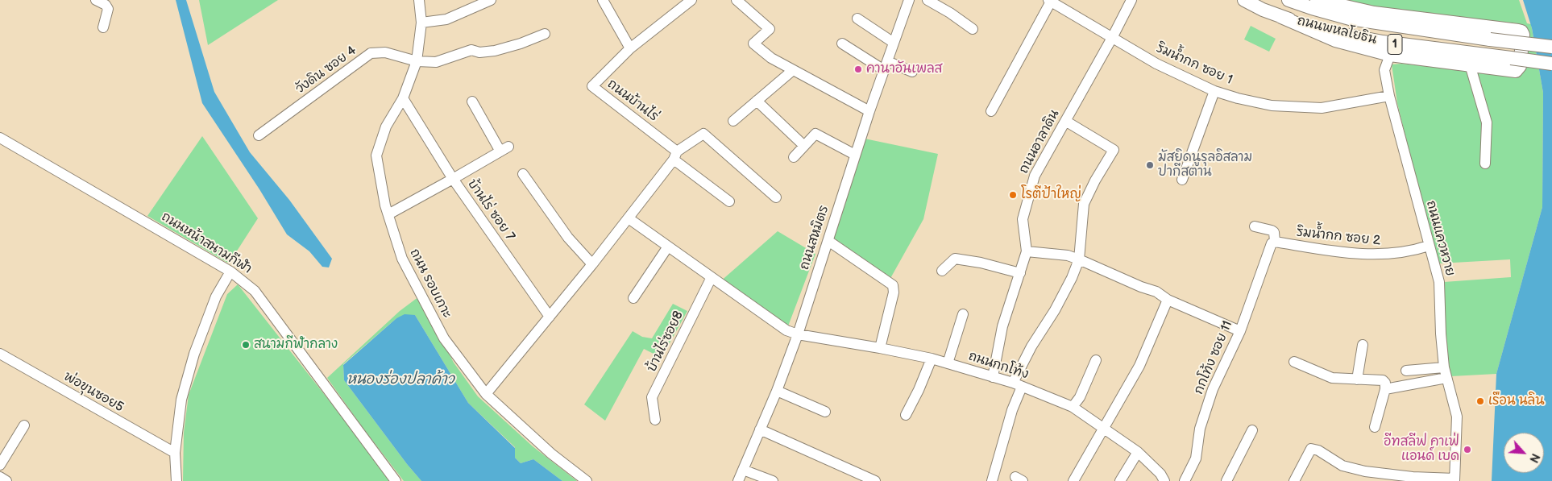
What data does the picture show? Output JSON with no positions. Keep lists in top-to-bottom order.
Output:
{
  "streets": {
    "main road": ["ถนนพหลโยธิน", "1"],
    "street": [
      "ริมน้ำกก ซอย 1",
      "วังดิน ซอย 4",
      "ถนนบ้านไร่",
      "ถนนอาลาดิน",
      "บ้านไร่ ซอย 7",
      "ริมน้ำกก ซอย 2",
      "ถนนสหมิตร",
      "ถนนแควหวาย",
      "ถนนหน้าสนามกีฬา",
      "ถนน รอบเกาะ",
      "บ้านไร่ซอย8",
      "กกโท้ง ซอย 11",
      "ถนนกกโท้ง",
      "พ่อขุนซอย5"
    ]
  },
  "crossings": [
    ["ริมน้ำกก ซอย 1", "ถนนอาลาดิน"],
    ["ริมน้ำกก ซอย 1", "ถนนแควหวาย"],
    ["วังดิน ซอย 4", "ถนน รอบเกาะ"],
    ["ถนนอาลาดิน", "ถนนกกโท้ง"],
    ["บ้านไร่ ซอย 7", "ถนน รอบเกาะ"],
    ["ริมน้ำกก ซอย 2", "ถนนแควหวาย"],
    ["ริมน้ำกก ซอย 2", "กกโท้ง ซอย 11"],
    ["ถนนสหมิตร", "ถนนกกโท้ง"]
  ],
  "water": ["หนองร่องปลาค้าว"],
  "places": [
    "คานาอันเพลส",
    "มัสยิดนูรุลอิสลาม ปากีสตาน",
    "โรตีป้าใหญ่",
    "สนามกีฬากลาง",
    "เรือน นลิน",
    "อีทสลีฟ คาเฟ่ แอนด์ เบด"
  ],
  "north": "bottom right"
}
